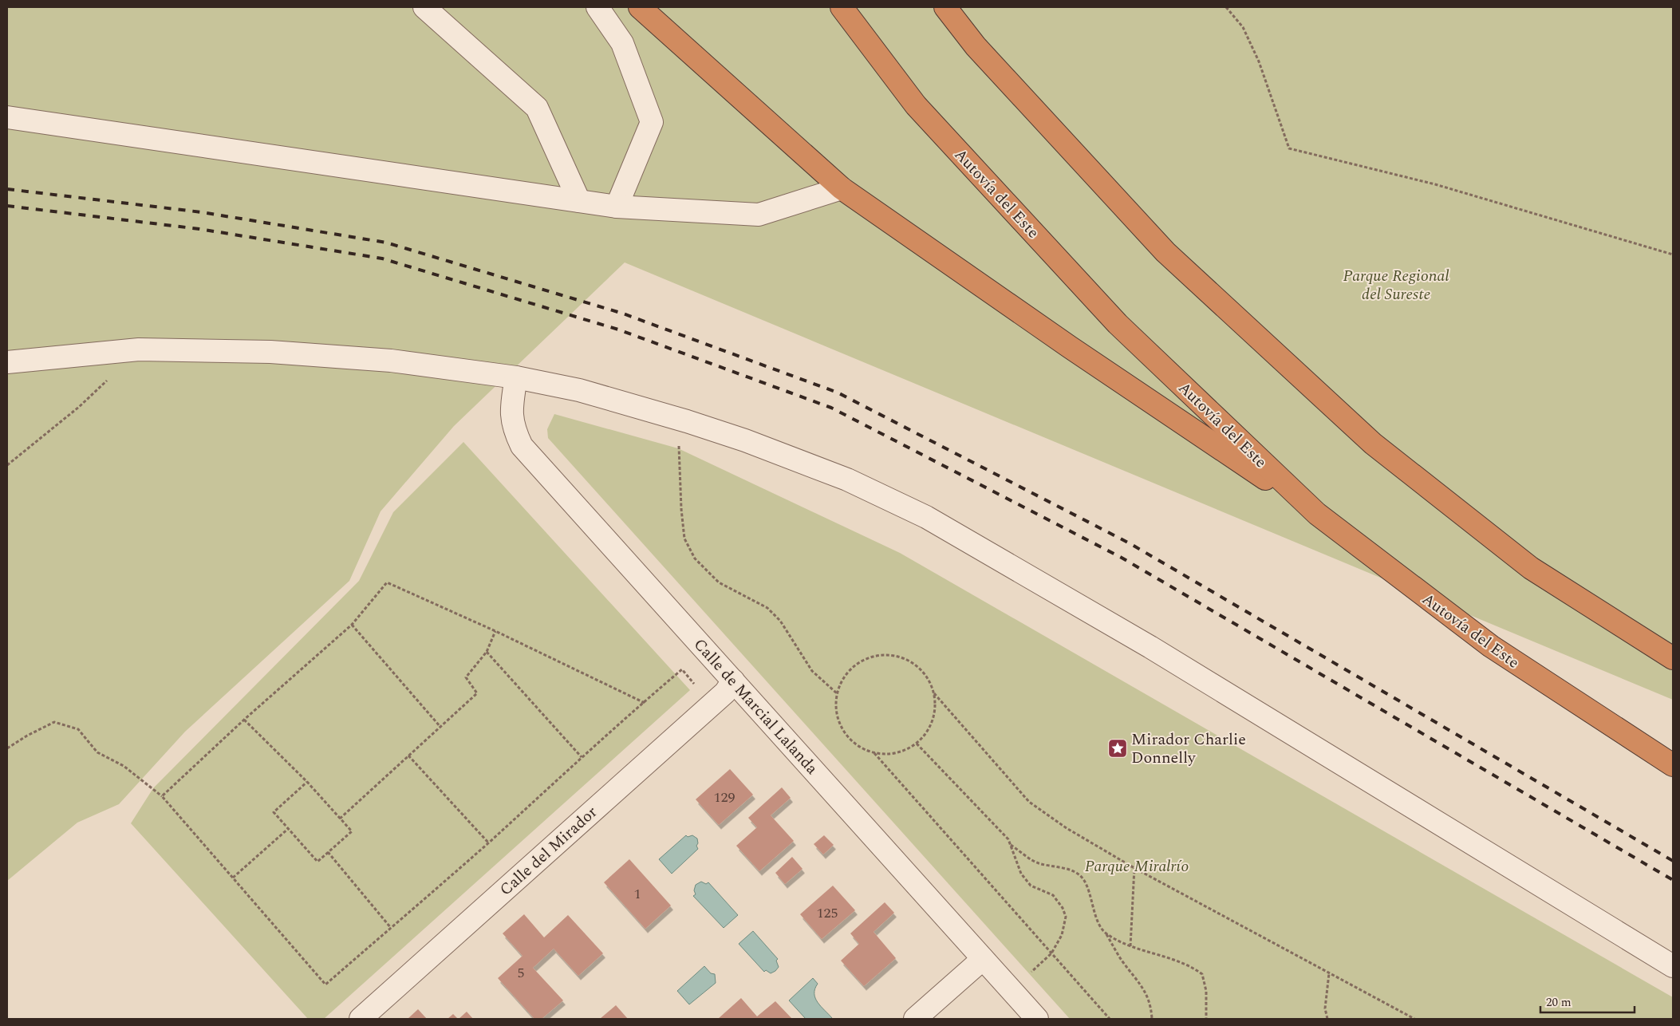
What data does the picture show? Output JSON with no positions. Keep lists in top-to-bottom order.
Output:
{
  "streets": {
    "highway": ["Autovía del Este"],
    "street": ["Calle de Marcial Lalanda", "Calle del Mirador"]
  },
  "crossings": [
    ["Calle de Marcial Lalanda", "Calle del Mirador"]
  ],
  "parks": ["Parque Regional del Sureste", "Parque Miralrío"],
  "places": {
    "place": ["Mirador Charlie Donnelly"]
  },
  "house_numbers": [
    "129",
    "1",
    "125",
    "5"
  ],
  "scale_bar": "20 m"
}
